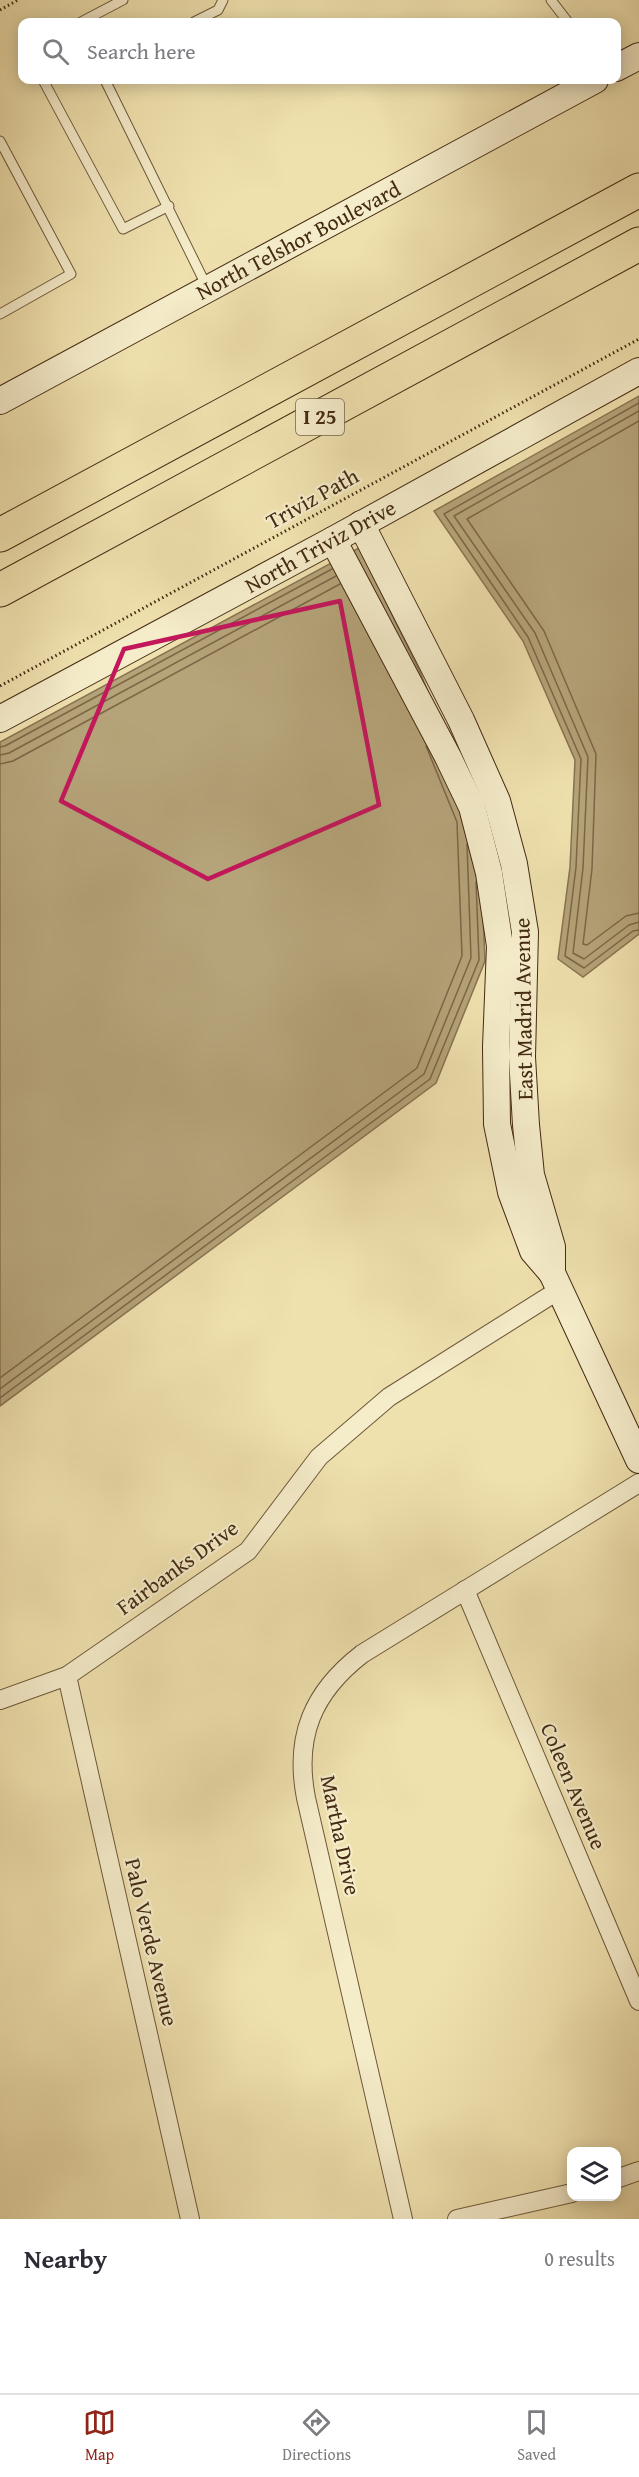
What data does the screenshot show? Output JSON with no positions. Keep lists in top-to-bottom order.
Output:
{
  "streets": {
    "highway": ["I 25"],
    "street": [
      "North Telshor Boulevard",
      "North Triviz Drive",
      "East Madrid Avenue",
      "Fairbanks Drive",
      "Coleen Avenue",
      "Martha Drive",
      "Palo Verde Avenue"
    ],
    "path": ["Triviz Path"]
  },
  "crossings": [
    ["North Triviz Drive", "East Madrid Avenue"],
    ["East Madrid Avenue", "Fairbanks Drive"],
    ["Fairbanks Drive", "Palo Verde Avenue"],
    ["Coleen Avenue", "Martha Drive"]
  ],
  "page": {
    "search": "Search here",
    "heading": ["Nearby", "0 results"],
    "nav": ["Map", "Directions", "Saved"]
  }
}
